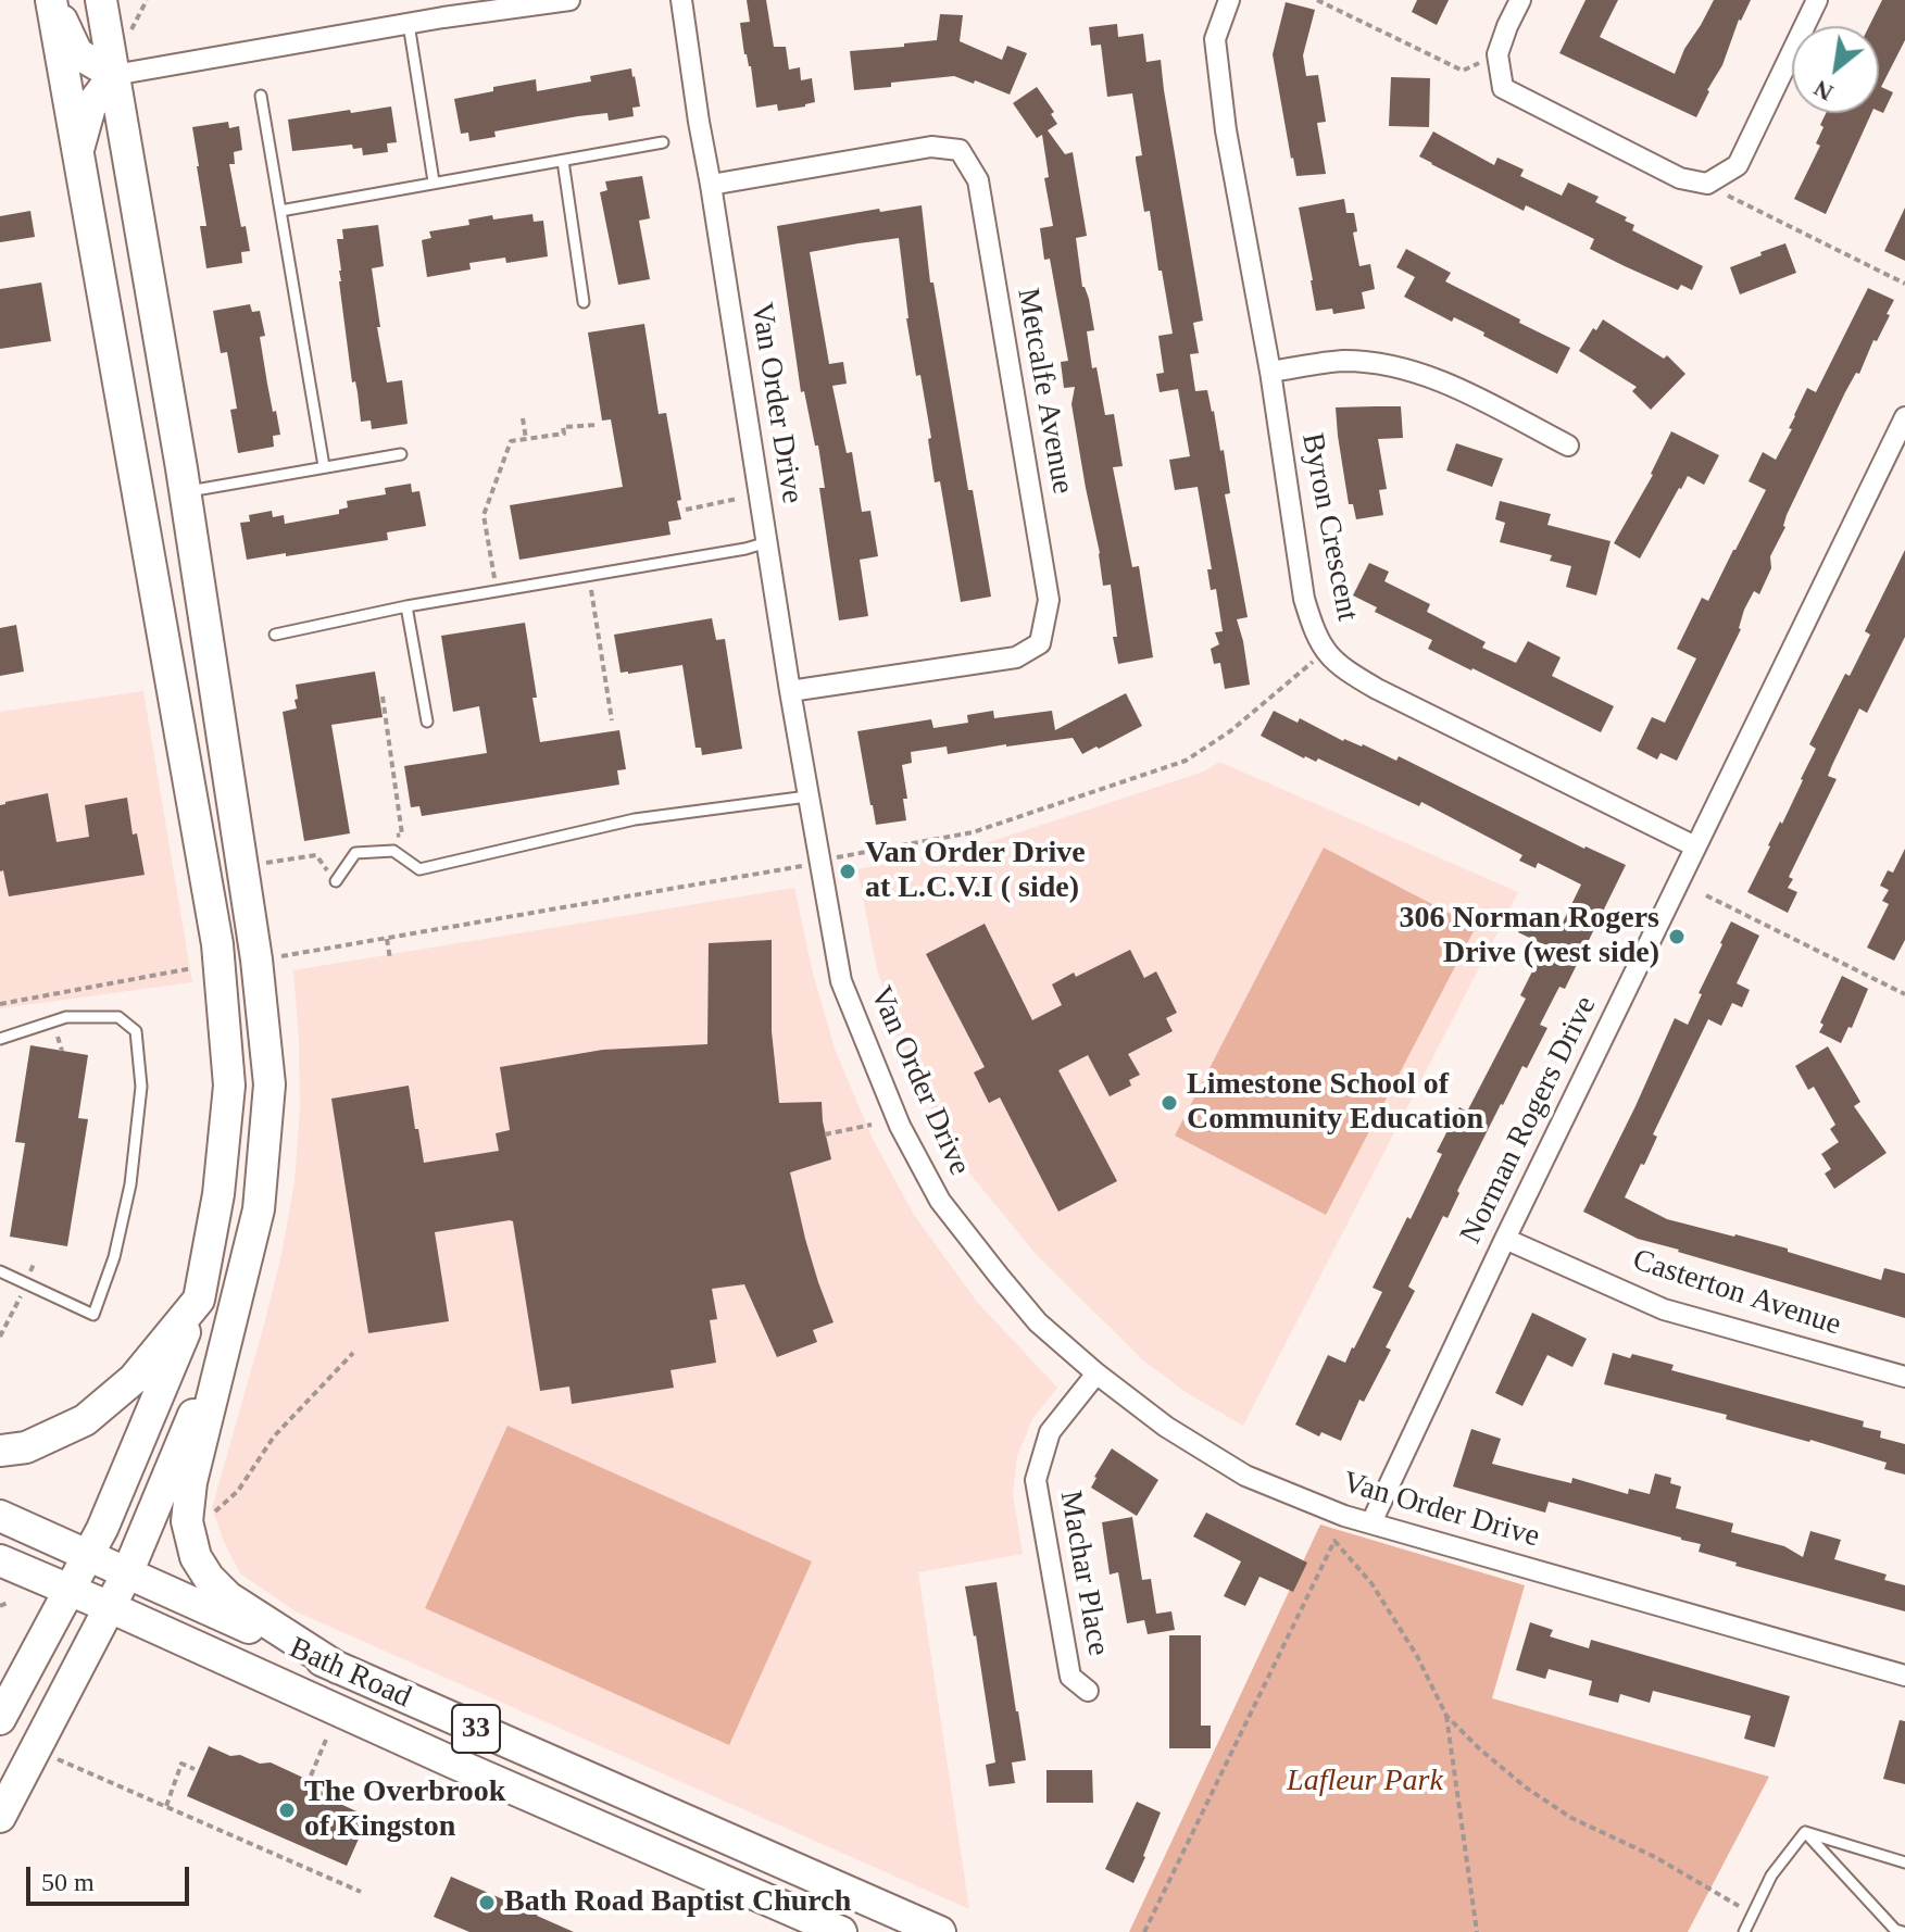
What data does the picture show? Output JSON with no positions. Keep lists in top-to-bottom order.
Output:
{
  "streets": {
    "main road": ["Bath Road", "33"],
    "street": [
      "Metcalfe Avenue",
      "Van Order Drive",
      "Byron Crescent",
      "Norman Rogers Drive",
      "Casterton Avenue",
      "Machar Place"
    ]
  },
  "crossings": [
    ["Metcalfe Avenue", "Van Order Drive"],
    ["Van Order Drive", "Norman Rogers Drive"],
    ["Van Order Drive", "Machar Place"],
    ["Byron Crescent", "Norman Rogers Drive"],
    ["Norman Rogers Drive", "Casterton Avenue"]
  ],
  "parks": ["Lafleur Park"],
  "places": [
    "Van Order Drive at L.C.V.I ( side)",
    "306 Norman Rogers Drive (west side)",
    "Limestone School of Community Education",
    "The Overbrook of Kingston",
    "Bath Road Baptist Church"
  ],
  "scale_bar": "50 m",
  "north": "bottom left"
}
